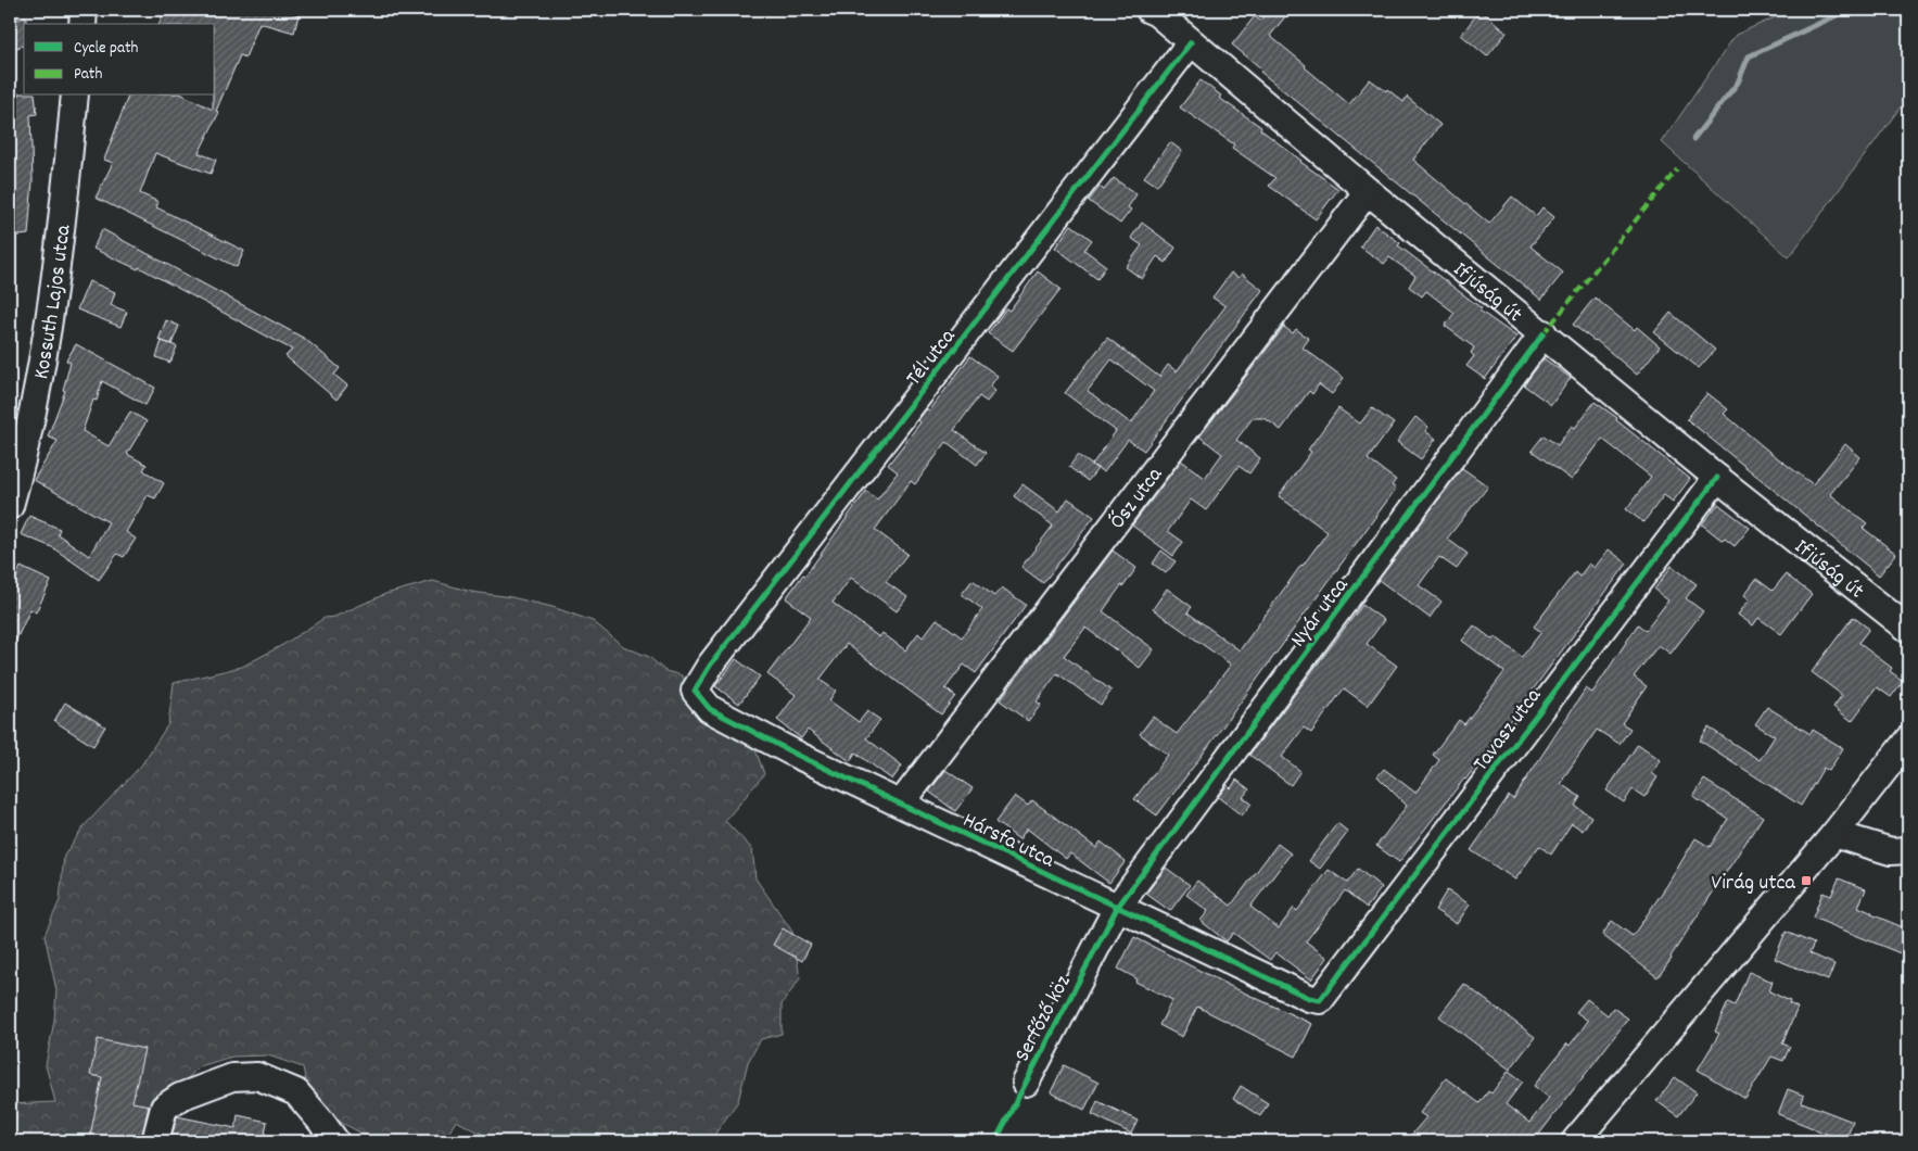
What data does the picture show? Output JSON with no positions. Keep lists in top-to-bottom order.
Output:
{
  "streets": {
    "street": [
      "Ifjúság út",
      "Kossuth Lajos utca",
      "Tél utca",
      "Ősz utca",
      "Nyár utca",
      "Tavasz utca",
      "Hársfa utca",
      "Serfőző köz"
    ]
  },
  "crossings": [
    ["Ifjúság út", "Tél utca"],
    ["Ifjúság út", "Ősz utca"],
    ["Ifjúság út", "Nyár utca"],
    ["Ifjúság út", "Tavasz utca"],
    ["Tél utca", "Hársfa utca"],
    ["Ősz utca", "Hársfa utca"],
    ["Nyár utca", "Hársfa utca"],
    ["Nyár utca", "Serfőző köz"],
    ["Tavasz utca", "Hársfa utca"],
    ["Hársfa utca", "Serfőző köz"]
  ],
  "places": {
    "transit": ["Virág utca"]
  },
  "legend": ["Cycle path", "Path"]
}
